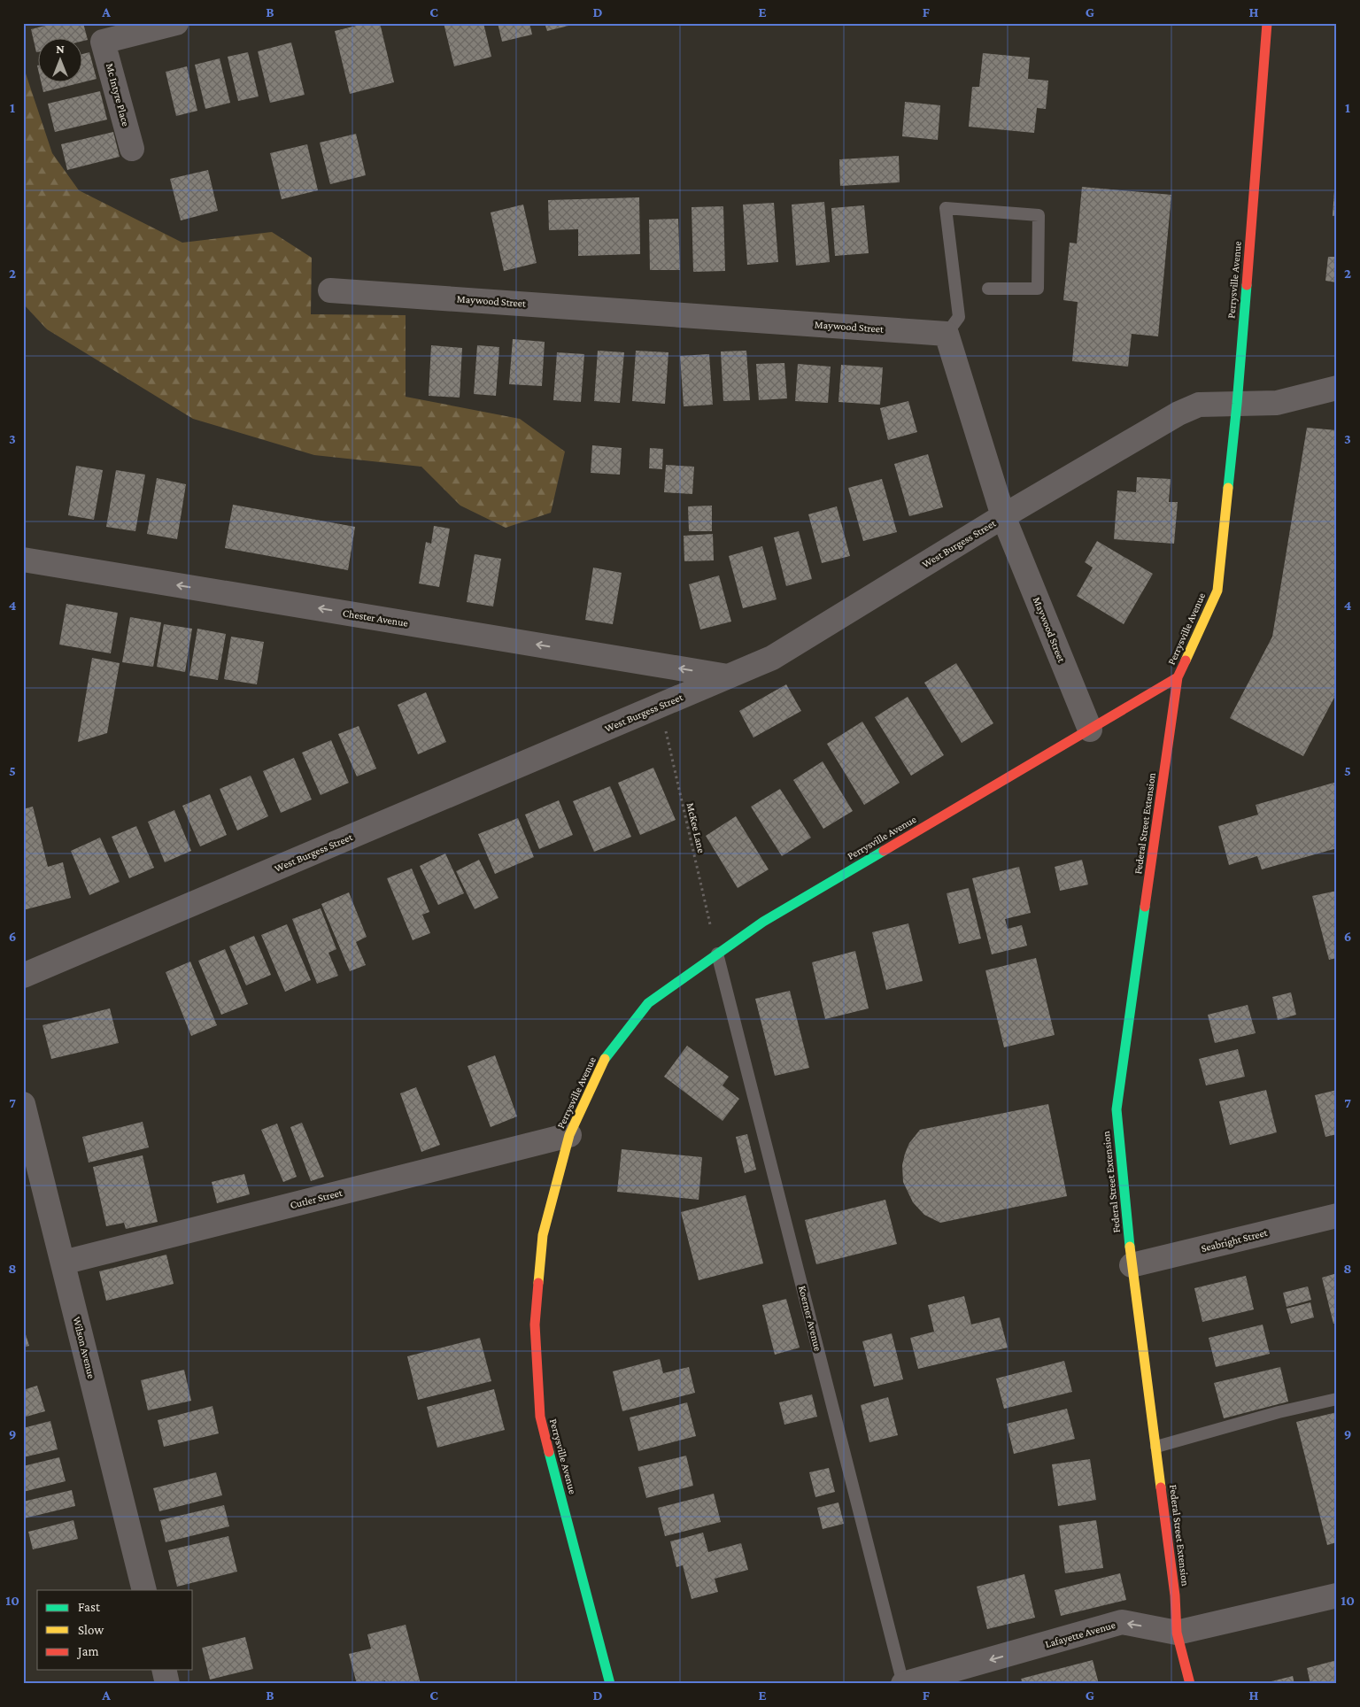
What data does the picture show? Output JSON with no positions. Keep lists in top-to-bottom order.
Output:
{
  "streets": {
    "main road": ["Perrysville Avenue", "Federal Street Extension"],
    "street": [
      "Mc Intyre Place",
      "Maywood Street",
      "West Burgess Street",
      "Chester Avenue",
      "Cutler Street",
      "Seabright Street",
      "Wilson Avenue",
      "Lafayette Avenue"
    ],
    "lane": ["Koerner Avenue"],
    "path": ["McKee Lane"]
  },
  "crossings": [
    ["Perrysville Avenue", "Maywood Street"],
    ["Perrysville Avenue", "West Burgess Street"],
    ["Perrysville Avenue", "Federal Street Extension"],
    ["Perrysville Avenue", "McKee Lane"],
    ["Perrysville Avenue", "Cutler Street"],
    ["Perrysville Avenue", "Koerner Avenue"],
    ["Maywood Street", "West Burgess Street"],
    ["West Burgess Street", "Chester Avenue"],
    ["West Burgess Street", "McKee Lane"],
    ["Federal Street Extension", "Seabright Street"],
    ["Federal Street Extension", "Lafayette Avenue"],
    ["McKee Lane", "Koerner Avenue"],
    ["Cutler Street", "Wilson Avenue"],
    ["Koerner Avenue", "Lafayette Avenue"]
  ],
  "one_way": ["Chester Avenue", "Lafayette Avenue"],
  "legend": ["Fast", "Slow", "Jam"],
  "north": "top",
  "grid": {
    "columns": [
      "A",
      "B",
      "C",
      "D",
      "E",
      "F",
      "G",
      "H"
    ],
    "rows": [
      "1",
      "2",
      "3",
      "4",
      "5",
      "6",
      "7",
      "8",
      "9",
      "10"
    ]
  }
}
